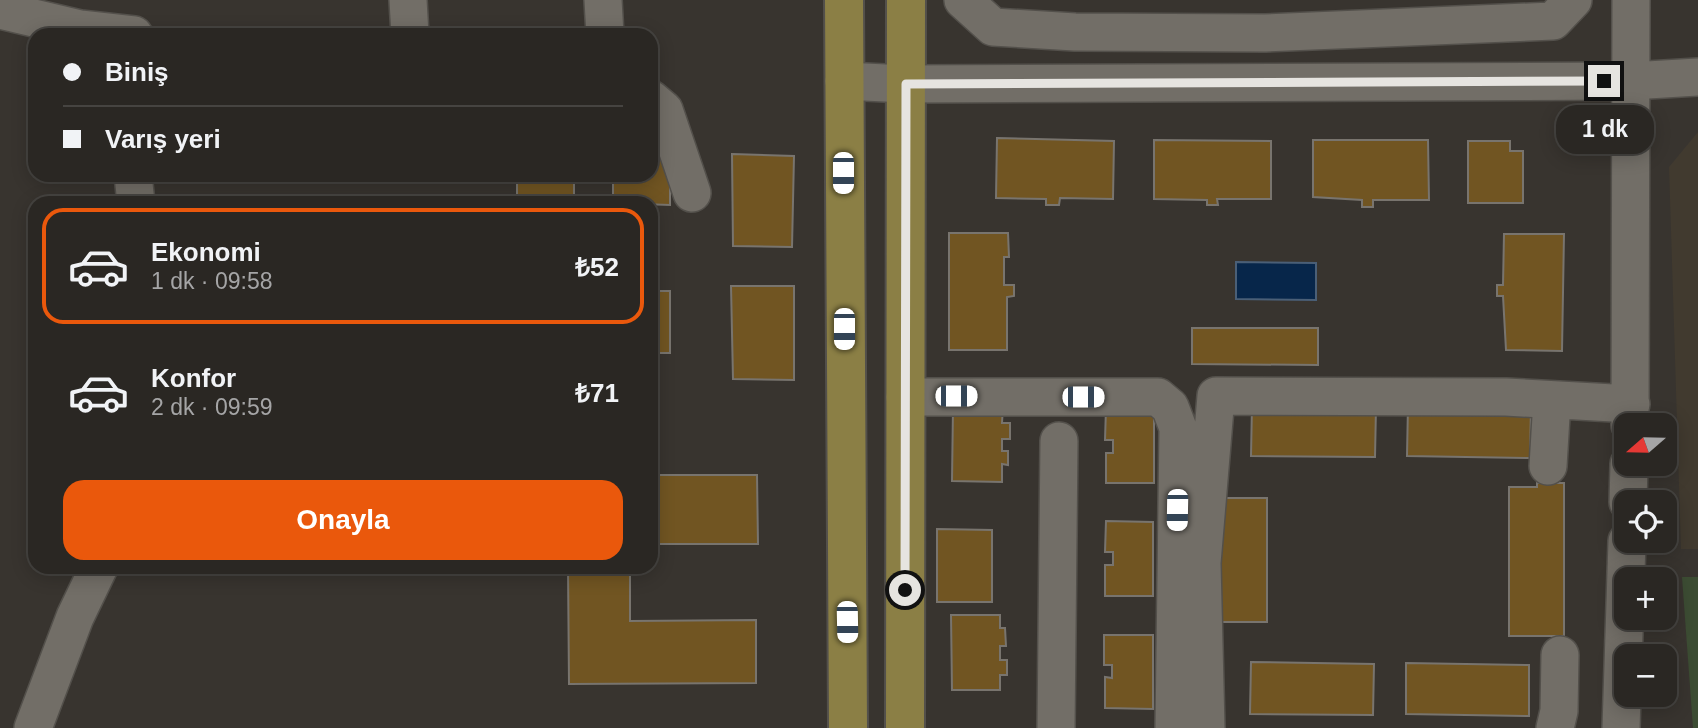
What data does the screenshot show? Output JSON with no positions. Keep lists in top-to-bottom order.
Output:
{
  "north": "left",
  "page": {
    "banner": ["Biniş", "Varış yeri"],
    "bubble": "1 dk",
    "list": [
      {
        "name": "Ekonomi",
        "note": "1 dk · 09:58",
        "value": "₺52"
      },
      {
        "name": "Konfor",
        "note": "2 dk · 09:59",
        "value": "₺71"
      }
    ],
    "map_buttons": ["+", "−"],
    "buttons": "Onayla"
  }
}
